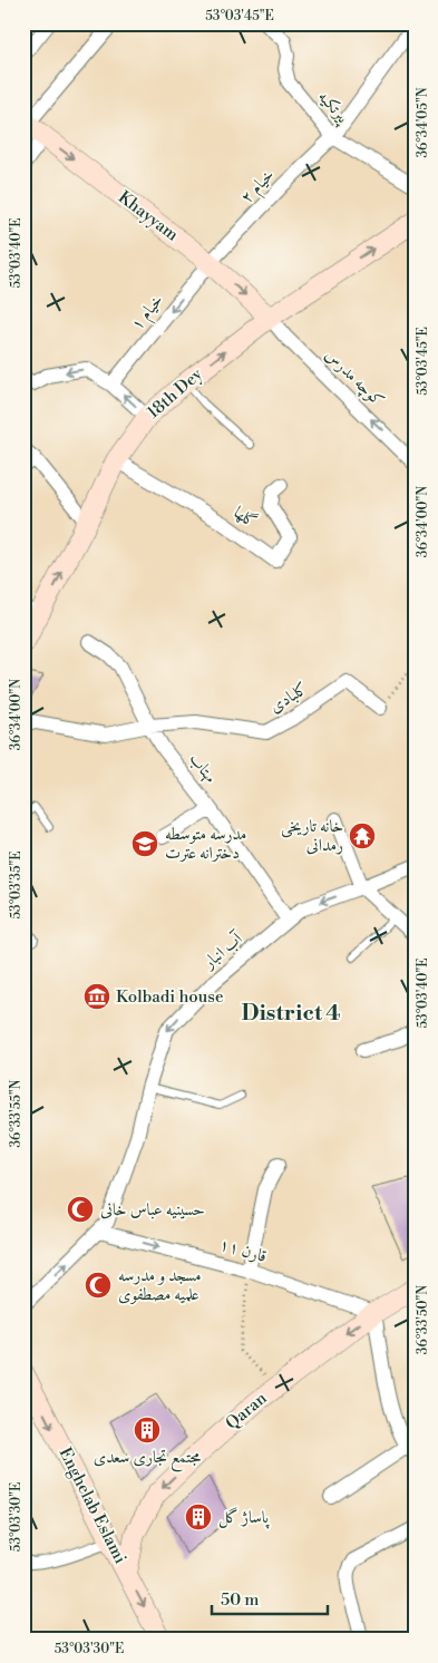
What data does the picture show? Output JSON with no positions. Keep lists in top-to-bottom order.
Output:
{
  "streets": {
    "main road": [
      "Khayyam",
      "18th Dey",
      "Qaran",
      "Enghelab Eslami"
    ],
    "street": [
      "پیرتکیه",
      "خیام ۲",
      "خیام ۱",
      "کوچه مدرس",
      "گلها",
      "کلبادی",
      "مهتاب",
      "آب انبار",
      "قارن ۱۱"
    ]
  },
  "crossings": [
    ["پیرتکیه", "خیام ۲"],
    ["خیام ۲", "Khayyam"],
    ["خیام ۲", "خیام ۱"],
    ["Khayyam", "خیام ۱"],
    ["Khayyam", "کوچه مدرس"],
    ["Khayyam", "18th Dey"],
    ["کوچه مدرس", "18th Dey"],
    ["18th Dey", "گلها"],
    ["کلبادی", "مهتاب"],
    ["مهتاب", "آب انبار"],
    ["آب انبار", "قارن ۱۱"],
    ["قارن ۱۱", "Qaran"],
    ["Qaran", "Enghelab Eslami"]
  ],
  "one_way": [
    "Khayyam",
    "خیام ۱",
    "کوچه مدرس",
    "18th Dey",
    "قارن ۱۱",
    "Qaran",
    "Enghelab Eslami"
  ],
  "districts": ["District 4"],
  "places": {
    "temple": ["خانه تاریخی رمدانی"],
    "school or university": ["مدرسه متوسطه دخترانه عترت"],
    "museum": ["Kolbadi house"],
    "mosque": ["حسینیه عباس خانی", "مسجد و مدرسه علمیه مصطفوی"],
    "building": ["مجتمع تجاری سعدی", "پاساژ گل"]
  },
  "scale_bar": "50 m",
  "coordinates": [
    "53°03'45\"E",
    "36°34'05\"N",
    "53°03'40\"E",
    "36°34'00\"N",
    "53°03'35\"E",
    "36°33'55\"N",
    "36°33'50\"N",
    "53°03'30\"E"
  ]
}
